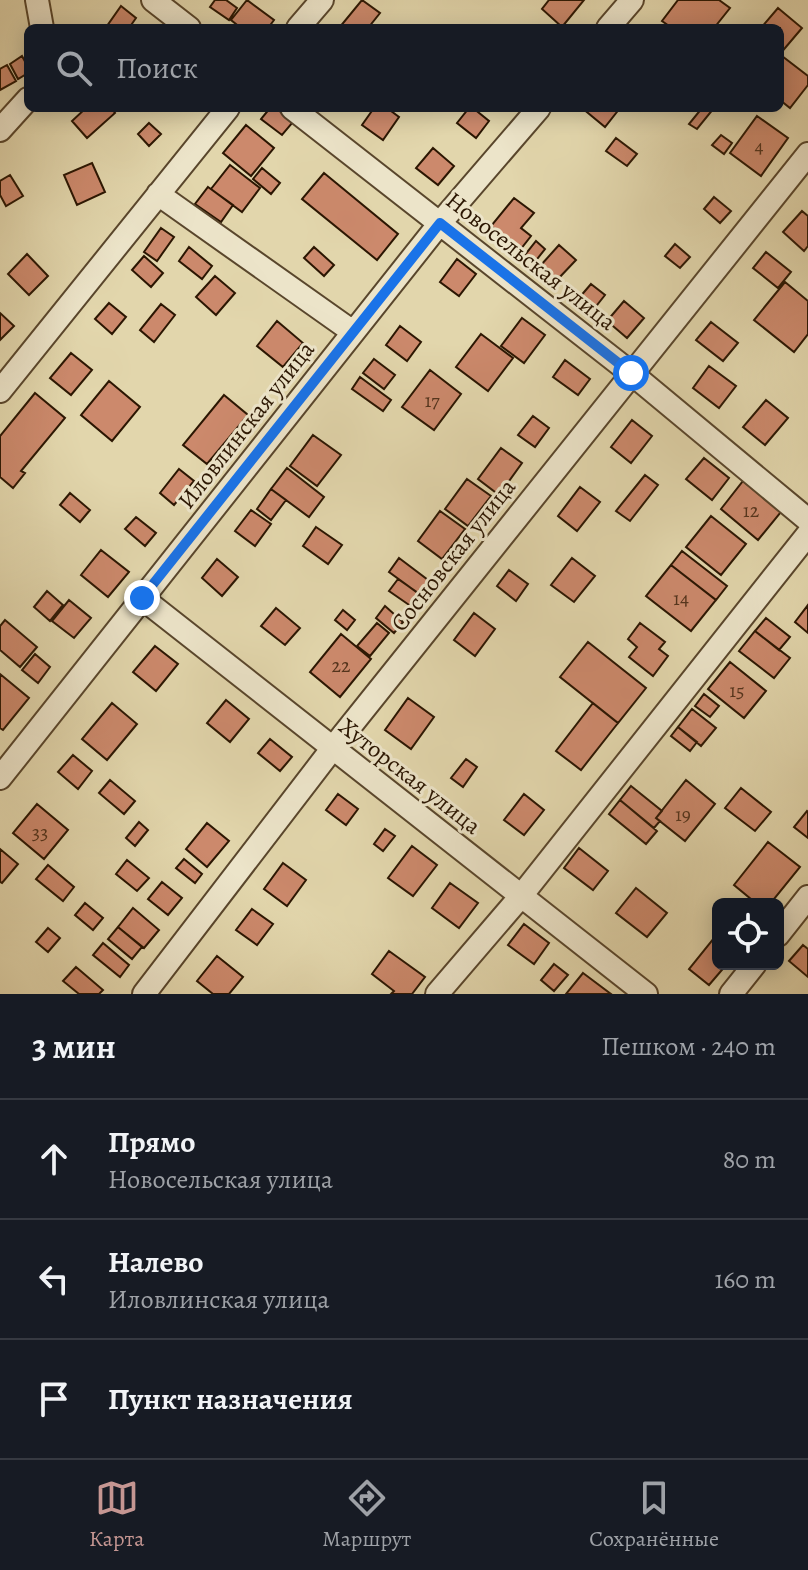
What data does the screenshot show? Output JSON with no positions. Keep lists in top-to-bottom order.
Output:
{
  "streets": {
    "street": [
      "Новосельская улица",
      "Иловлинская улица",
      "Сосновская улица",
      "Хуторская улица"
    ]
  },
  "crossings": [
    ["Новосельская улица", "Иловлинская улица"],
    ["Новосельская улица", "Сосновская улица"],
    ["Иловлинская улица", "Хуторская улица"],
    ["Сосновская улица", "Хуторская улица"]
  ],
  "house_numbers": [
    "4",
    "17",
    "12",
    "14",
    "22",
    "15",
    "19",
    "33"
  ],
  "page": {
    "search": "Поиск",
    "heading": ["3 мин", "Пешком · 240 m"],
    "list": [
      ["Прямо", "Новосельская улица", "80 m"],
      ["Налево", "Иловлинская улица", "160 m"],
      "Пункт назначения"
    ],
    "nav": ["Карта", "Маршрут", "Сохранённые"]
  }
}
